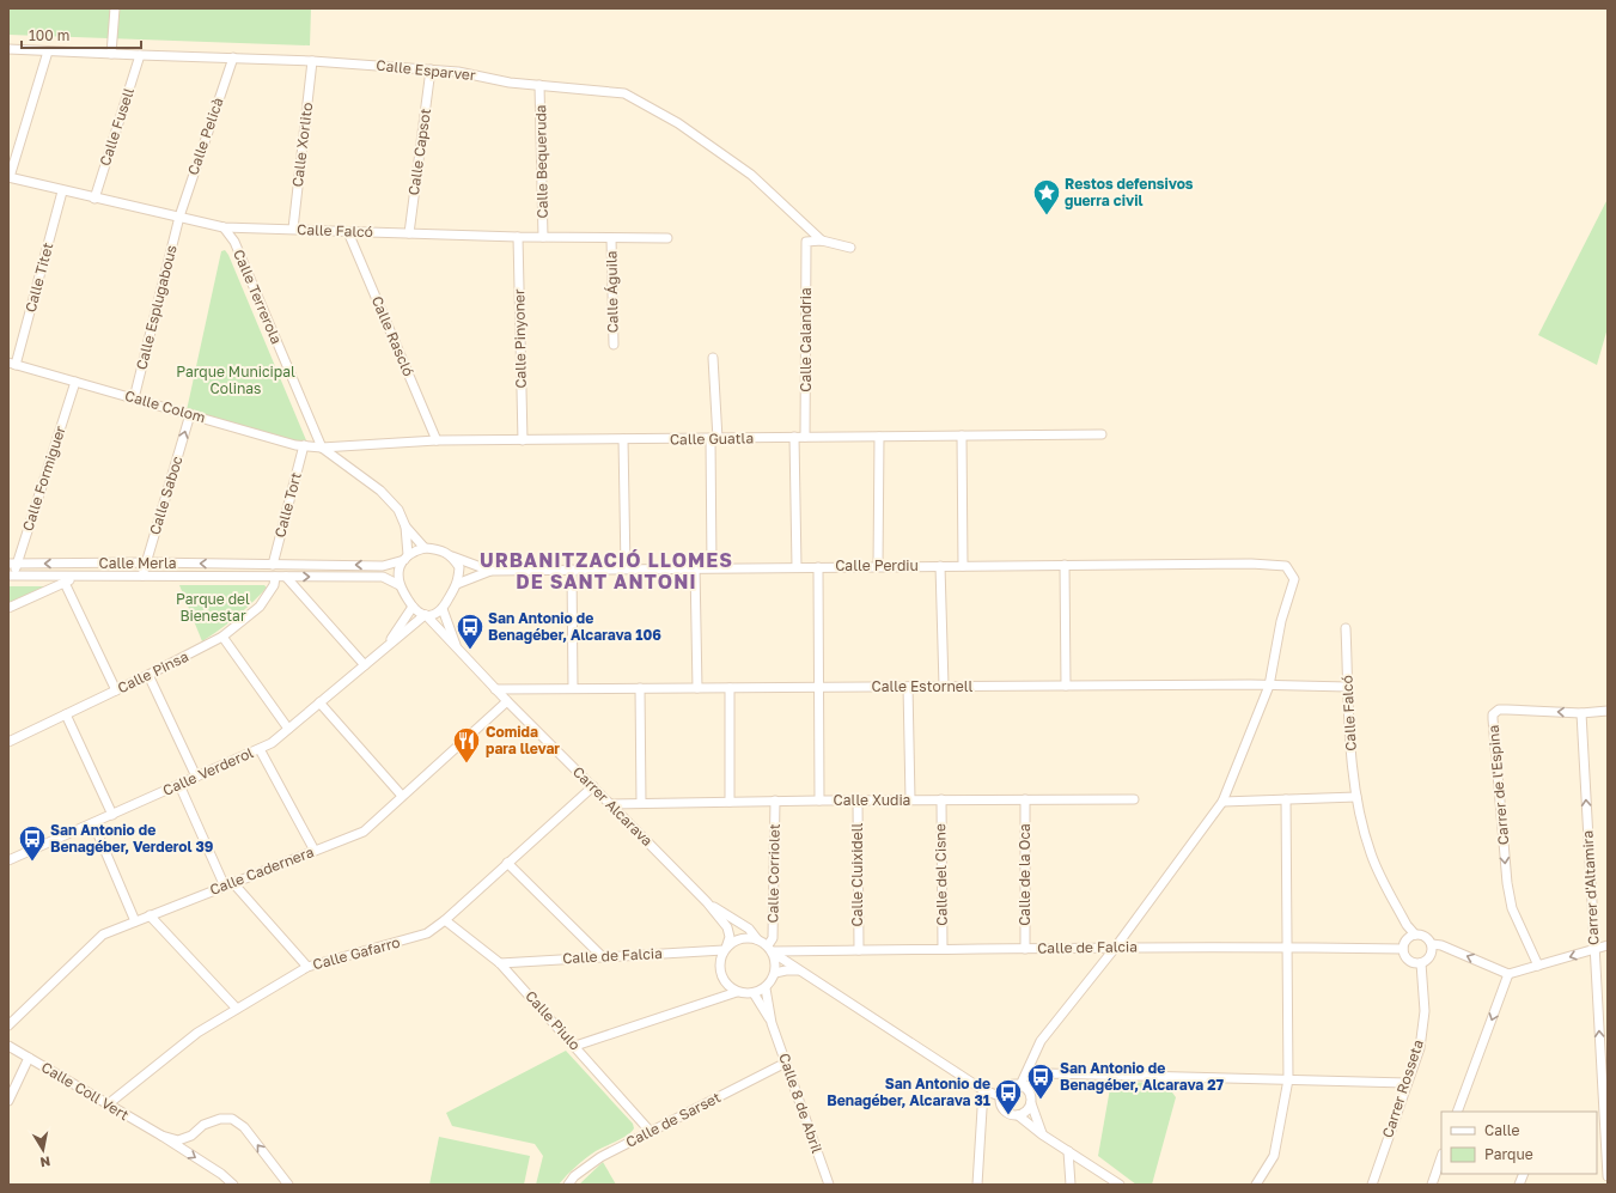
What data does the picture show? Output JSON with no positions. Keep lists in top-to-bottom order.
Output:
{
  "streets": {
    "street": [
      "Calle Esparver",
      "Calle Fusell",
      "Calle Pelicà",
      "Calle Xorlito",
      "Calle Capsot",
      "Calle Bequeruda",
      "Calle Falcó",
      "Calle Titet",
      "Calle Águila",
      "Calle Terrerola",
      "Calle Esplugabous",
      "Calle Rascló",
      "Calle Pinyoner",
      "Calle Calandria",
      "Calle Colom",
      "Calle Guatla",
      "Calle Formiguer",
      "Calle Saboc",
      "Calle Tort",
      "Calle Merla",
      "Calle Perdiu",
      "Calle Pinsa",
      "Calle Estornell",
      "Calle Verderol",
      "Carrer de l'Espina",
      "Calle Xudia",
      "Carrer Alcarava",
      "Calle Cadernera",
      "Calle Corriolet",
      "Calle Cluixidell",
      "Calle del Cisne",
      "Calle de la Oca",
      "Carrer d'Altamira",
      "Calle de Falcia",
      "Calle Gafarro",
      "Calle Piulo",
      "Carrer Rosseta",
      "Calle Coll Vert",
      "Calle 8 de Abril",
      "Calle de Sarset"
    ]
  },
  "crossings": [
    ["Calle Esparver", "Calle Fusell"],
    ["Calle Esparver", "Calle Pelicà"],
    ["Calle Esparver", "Calle Xorlito"],
    ["Calle Esparver", "Calle Capsot"],
    ["Calle Esparver", "Calle Bequeruda"],
    ["Calle Esparver", "Calle Calandria"],
    ["Calle Fusell", "Calle Falcó"],
    ["Calle Pelicà", "Calle Falcó"],
    ["Calle Pelicà", "Calle Esplugabous"],
    ["Calle Xorlito", "Calle Falcó"],
    ["Calle Capsot", "Calle Falcó"],
    ["Calle Bequeruda", "Calle Falcó"],
    ["Calle Falcó", "Calle Titet"],
    ["Calle Falcó", "Calle Águila"],
    ["Calle Falcó", "Calle Terrerola"],
    ["Calle Falcó", "Calle Esplugabous"],
    ["Calle Falcó", "Calle Rascló"],
    ["Calle Falcó", "Calle Pinyoner"],
    ["Calle Falcó", "Calle Estornell"],
    ["Calle Titet", "Calle Colom"],
    ["Calle Terrerola", "Calle Colom"],
    ["Calle Terrerola", "Calle Guatla"],
    ["Calle Esplugabous", "Calle Colom"],
    ["Calle Rascló", "Calle Guatla"],
    ["Calle Pinyoner", "Calle Guatla"],
    ["Calle Calandria", "Calle Guatla"],
    ["Calle Colom", "Calle Guatla"],
    ["Calle Colom", "Calle Formiguer"],
    ["Calle Colom", "Calle Saboc"],
    ["Calle Colom", "Calle Tort"],
    ["Calle Formiguer", "Calle Merla"],
    ["Calle Saboc", "Calle Merla"],
    ["Calle Tort", "Calle Merla"],
    ["Calle Merla", "Calle Perdiu"],
    ["Calle Merla", "Calle Pinsa"],
    ["Calle Merla", "Calle Verderol"],
    ["Calle Merla", "Carrer Alcarava"],
    ["Calle Perdiu", "Calle Estornell"],
    ["Calle Perdiu", "Calle Verderol"],
    ["Calle Perdiu", "Carrer Alcarava"],
    ["Calle Estornell", "Carrer Alcarava"],
    ["Calle Verderol", "Carrer Alcarava"],
    ["Carrer de l'Espina", "Carrer d'Altamira"],
    ["Calle Xudia", "Carrer Alcarava"],
    ["Calle Xudia", "Calle Corriolet"],
    ["Calle Xudia", "Calle Cluixidell"],
    ["Calle Xudia", "Calle del Cisne"],
    ["Calle Xudia", "Calle de la Oca"],
    ["Carrer Alcarava", "Calle Cadernera"],
    ["Carrer Alcarava", "Calle Corriolet"],
    ["Carrer Alcarava", "Calle de Falcia"],
    ["Carrer Alcarava", "Calle Gafarro"],
    ["Carrer Alcarava", "Calle 8 de Abril"],
    ["Calle Corriolet", "Calle de Falcia"],
    ["Calle Corriolet", "Calle 8 de Abril"],
    ["Calle Cluixidell", "Calle de Falcia"],
    ["Calle del Cisne", "Calle de Falcia"],
    ["Calle de la Oca", "Calle de Falcia"],
    ["Calle de Falcia", "Calle Piulo"],
    ["Calle de Falcia", "Carrer Rosseta"],
    ["Calle de Falcia", "Calle 8 de Abril"],
    ["Calle Gafarro", "Calle Piulo"],
    ["Calle Gafarro", "Calle Coll Vert"],
    ["Calle Piulo", "Calle de Sarset"],
    ["Calle 8 de Abril", "Calle de Sarset"]
  ],
  "one_way": ["Calle Saboc", "Carrer d'Altamira"],
  "districts": ["URBANITZACIÓ LLOMES DE SANT ANTONI"],
  "parks": ["Parque Municipal Colinas", "Parque del Bienestar"],
  "places": {
    "place": ["Restos defensivos guerra civil"],
    "bus stop": [
      "San Antonio de Benagéber, Alcarava 106",
      "San Antonio de Benagéber, Verderol 39",
      "San Antonio de Benagéber, Alcarava 27",
      "San Antonio de Benagéber, Alcarava 31"
    ],
    "restaurant": ["Comida para llevar"]
  },
  "legend": ["Calle", "Parque"],
  "scale_bar": "100 m",
  "north": "bottom"
}
